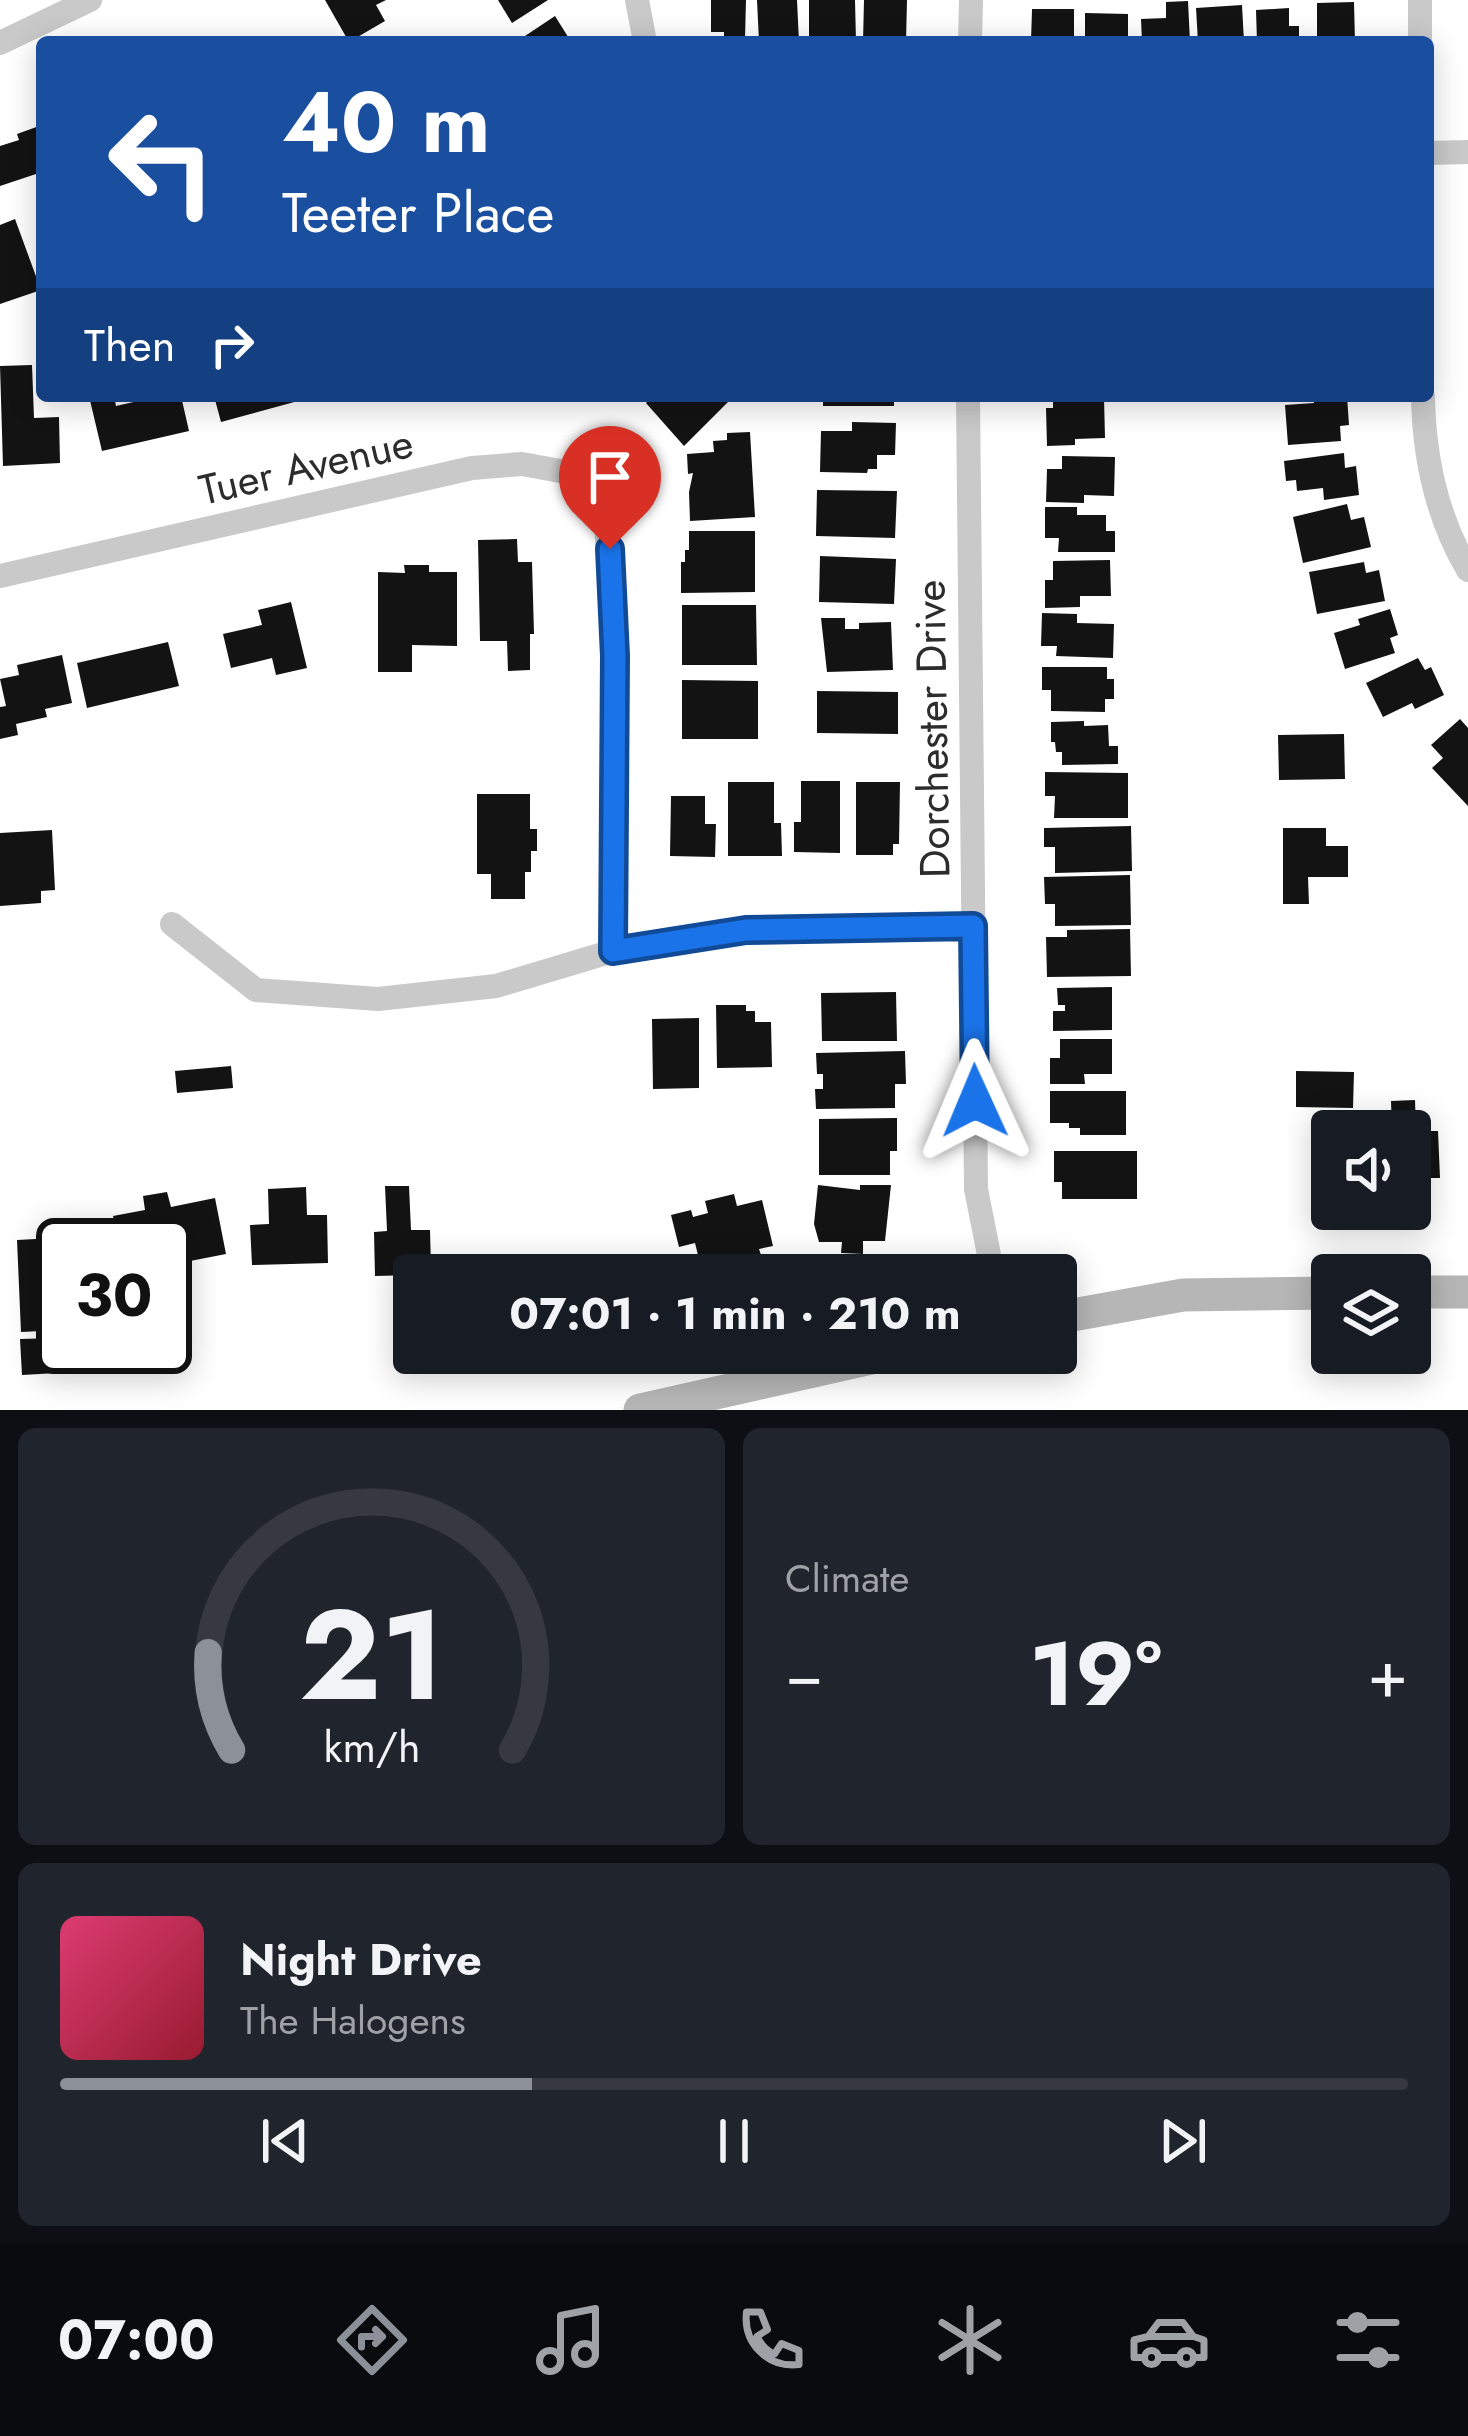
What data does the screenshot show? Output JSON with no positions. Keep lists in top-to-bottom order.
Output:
{
  "streets": {
    "street": ["Tuer Avenue", "Dorchester Drive"]
  },
  "page": {
    "turn": ["40 m", "Teeter Place"],
    "then": "Then",
    "limit": "30",
    "trip": "07:01 · 1 min · 210 m",
    "tile": "Climate",
    "heat": ["−", "19°", "+"],
    "song": ["Night Drive", "The Halogens"],
    "tabs": "07:00",
    "gauge": ["21", "km/h"]
  }
}
